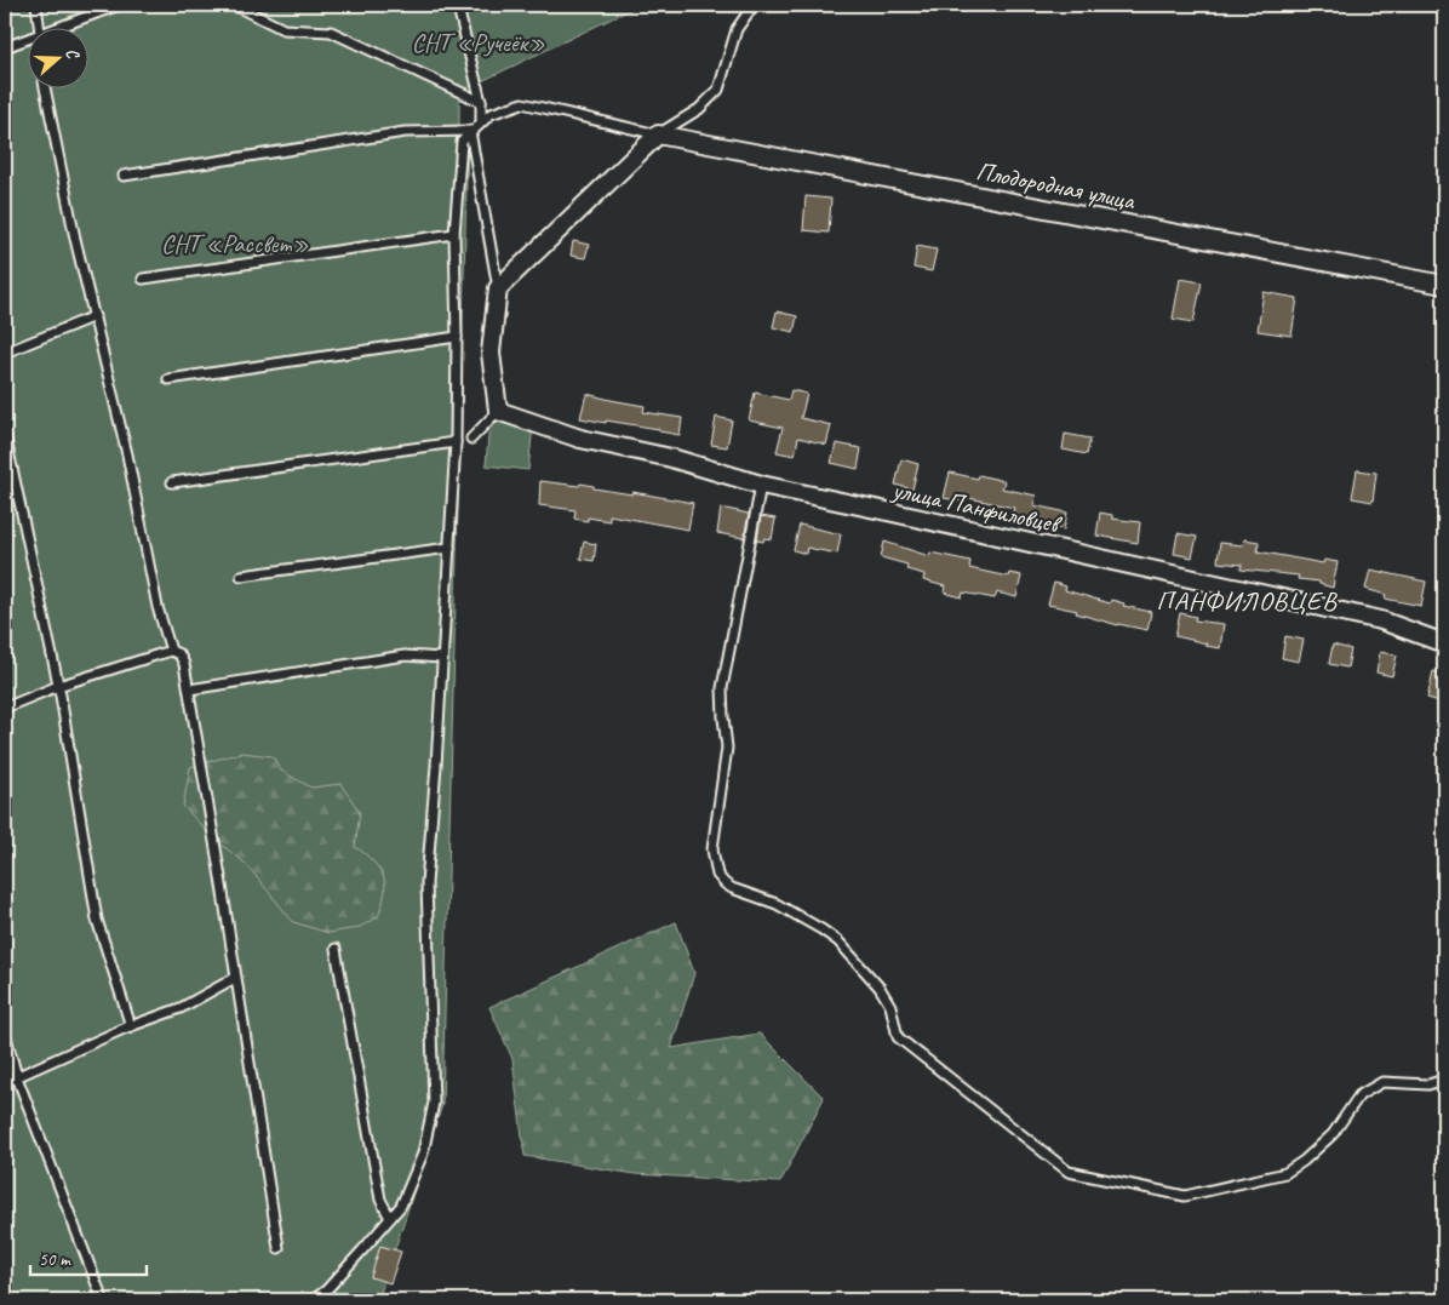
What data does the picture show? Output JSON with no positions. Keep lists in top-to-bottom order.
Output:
{
  "streets": {
    "street": ["Плодородная улица", "улица Панфиловцев"]
  },
  "districts": ["ПАНФИЛОВЦЕВ"],
  "parks": ["СНТ «Ручеёк»", "СНТ «Рассвет»"],
  "scale_bar": "50 m",
  "north": "right"
}
